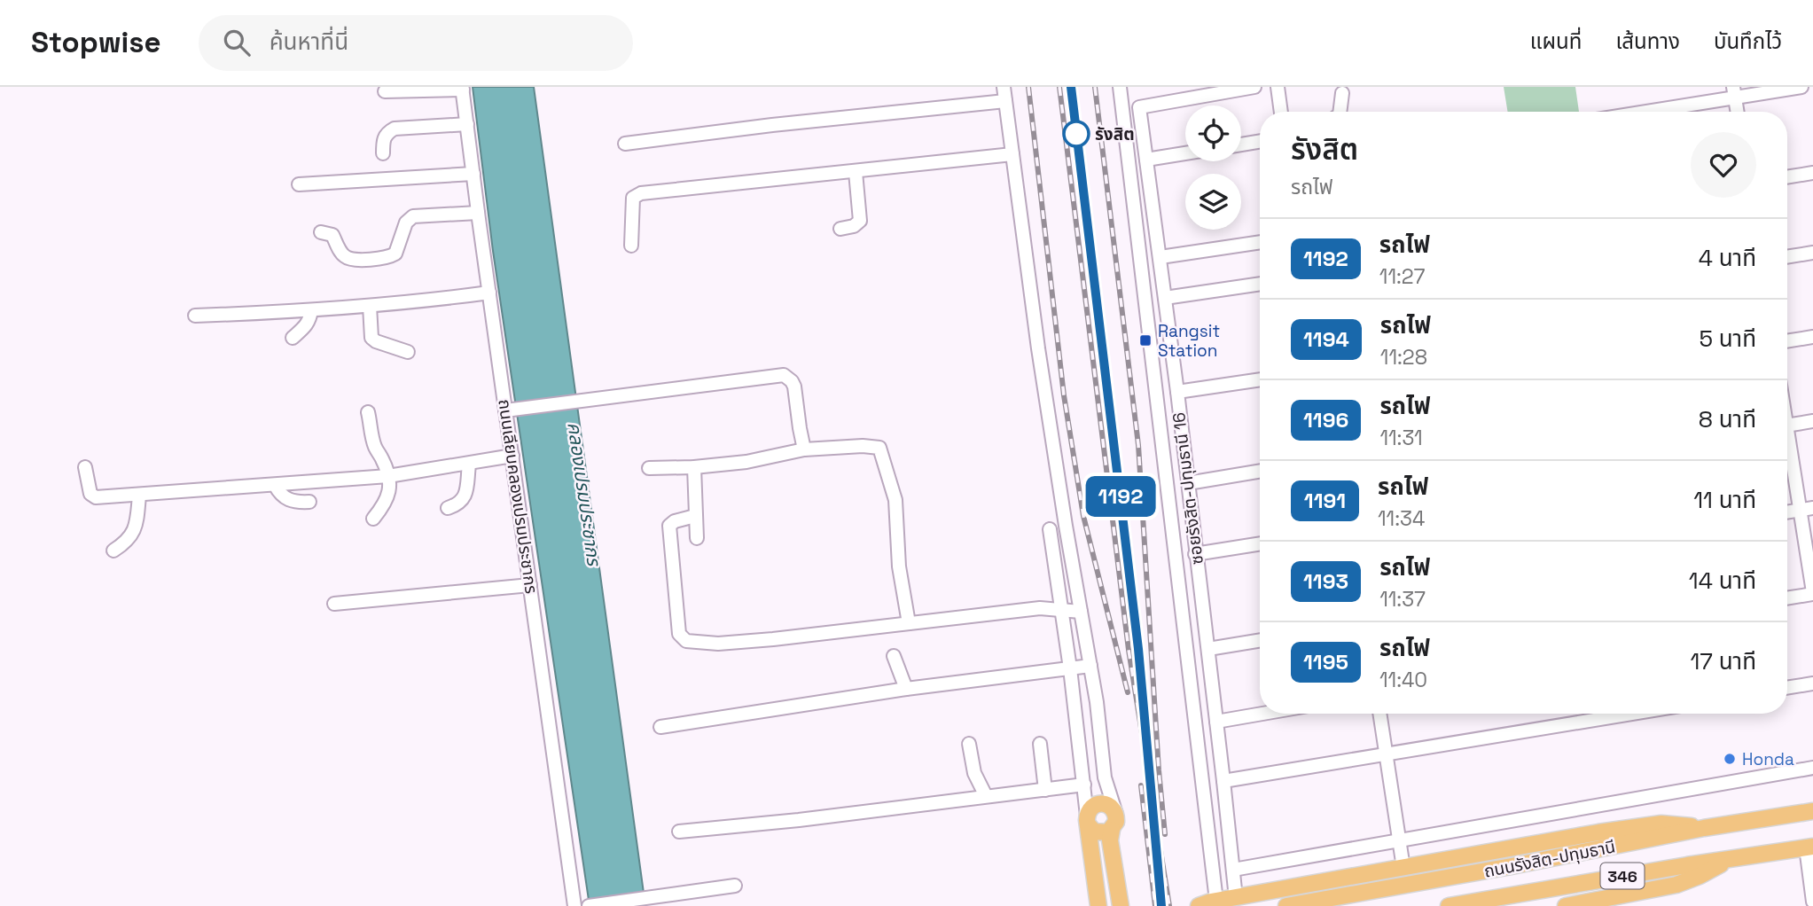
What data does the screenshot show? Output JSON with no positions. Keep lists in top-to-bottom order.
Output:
{
  "streets": {
    "main road": ["ถนนรังสิต-ปทุมธานี", "346"],
    "street": ["ซอยรังสิต-ปทุมธานี 16", "ถนนเลียบคลองเปรมประชากร"]
  },
  "water": ["คลองเปรมประชากร"],
  "places": {
    "other": ["รังสิต", "Honda"],
    "transit": ["Rangsit Station"]
  },
  "page": {
    "header": "Stopwise",
    "search": "ค้นหาที่นี่",
    "nav": ["แผนที่", "เส้นทาง", "บันทึกไว้"],
    "on_map": "1192",
    "heading": ["รังสิต", "รถไฟ"],
    "list": [
      {
        "mark": "1192",
        "name": "รถไฟ",
        "note": "11:27",
        "value": "4 นาที"
      },
      {
        "mark": "1194",
        "name": "รถไฟ",
        "note": "11:28",
        "value": "5 นาที"
      },
      {
        "mark": "1196",
        "name": "รถไฟ",
        "note": "11:31",
        "value": "8 นาที"
      },
      {
        "mark": "1191",
        "name": "รถไฟ",
        "note": "11:34",
        "value": "11 นาที"
      },
      {
        "mark": "1193",
        "name": "รถไฟ",
        "note": "11:37",
        "value": "14 นาที"
      },
      {
        "mark": "1195",
        "name": "รถไฟ",
        "note": "11:40",
        "value": "17 นาที"
      }
    ]
  }
}
